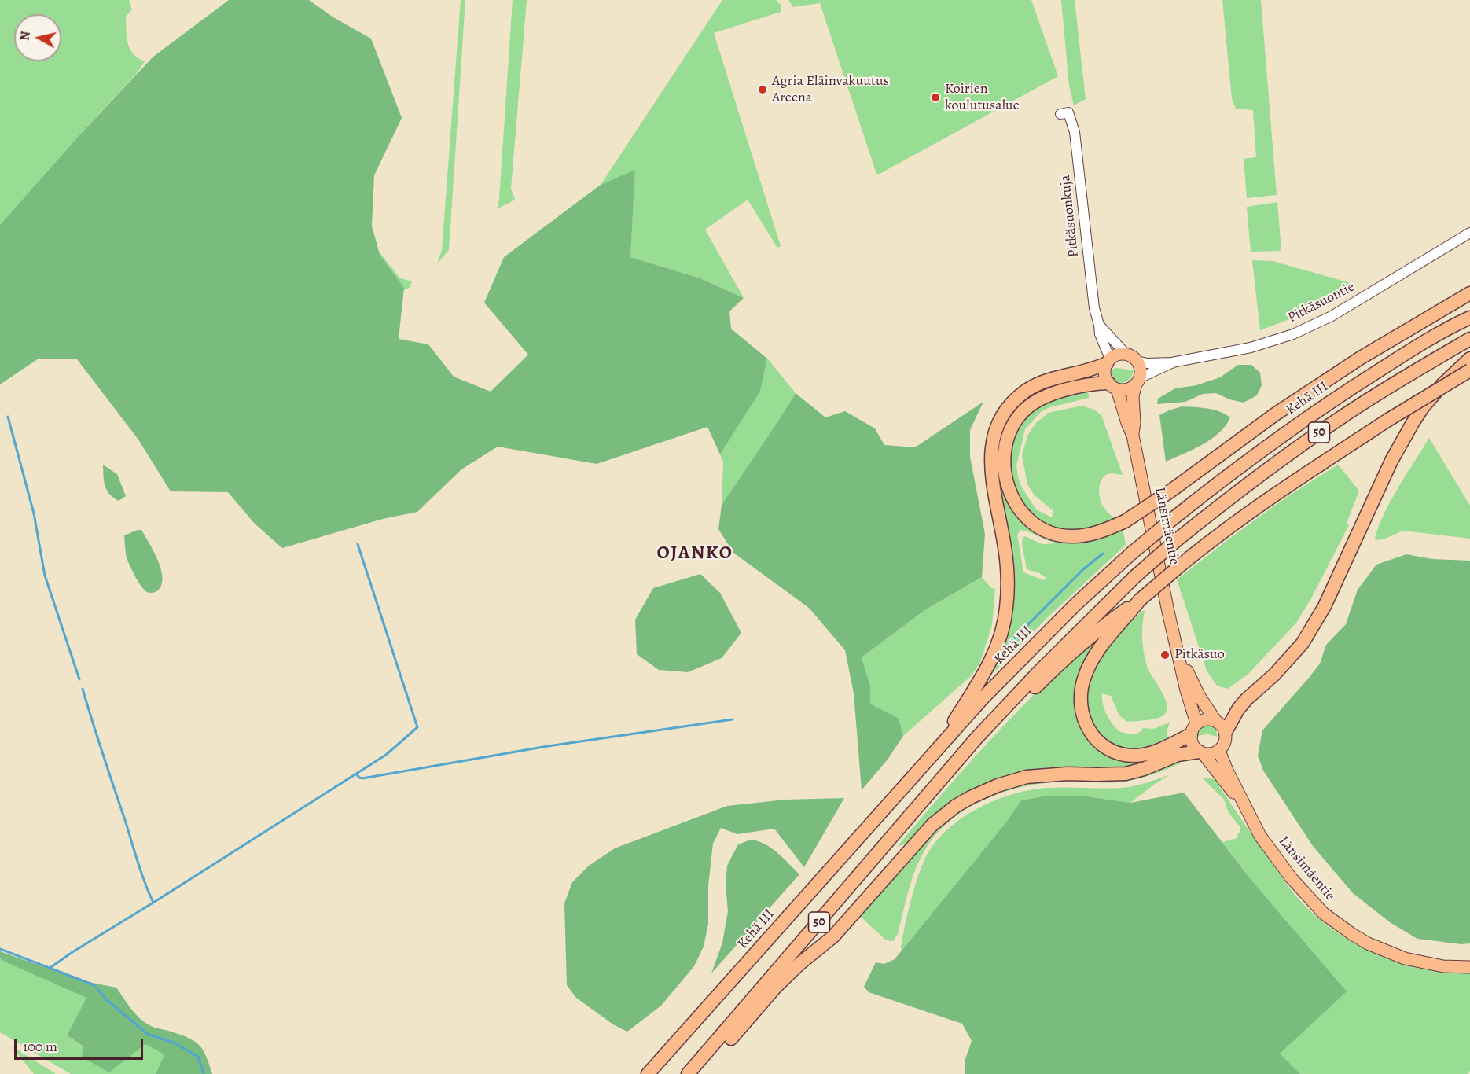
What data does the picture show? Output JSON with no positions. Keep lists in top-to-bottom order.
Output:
{
  "streets": {
    "highway": ["Kehä III", "50"],
    "main road": ["Länsimäentie"],
    "street": ["Pitkäsuonkuja", "Pitkäsuontie"]
  },
  "crossings": [
    ["Pitkäsuonkuja", "Pitkäsuontie"],
    ["Pitkäsuonkuja", "Länsimäentie"],
    ["Pitkäsuontie", "Länsimäentie"]
  ],
  "districts": ["OJANKO"],
  "places": ["Agria Eläinvakuutus Areena", "Koirien koulutusalue", "Pitkäsuo"],
  "scale_bar": "100 m",
  "north": "left"
}
